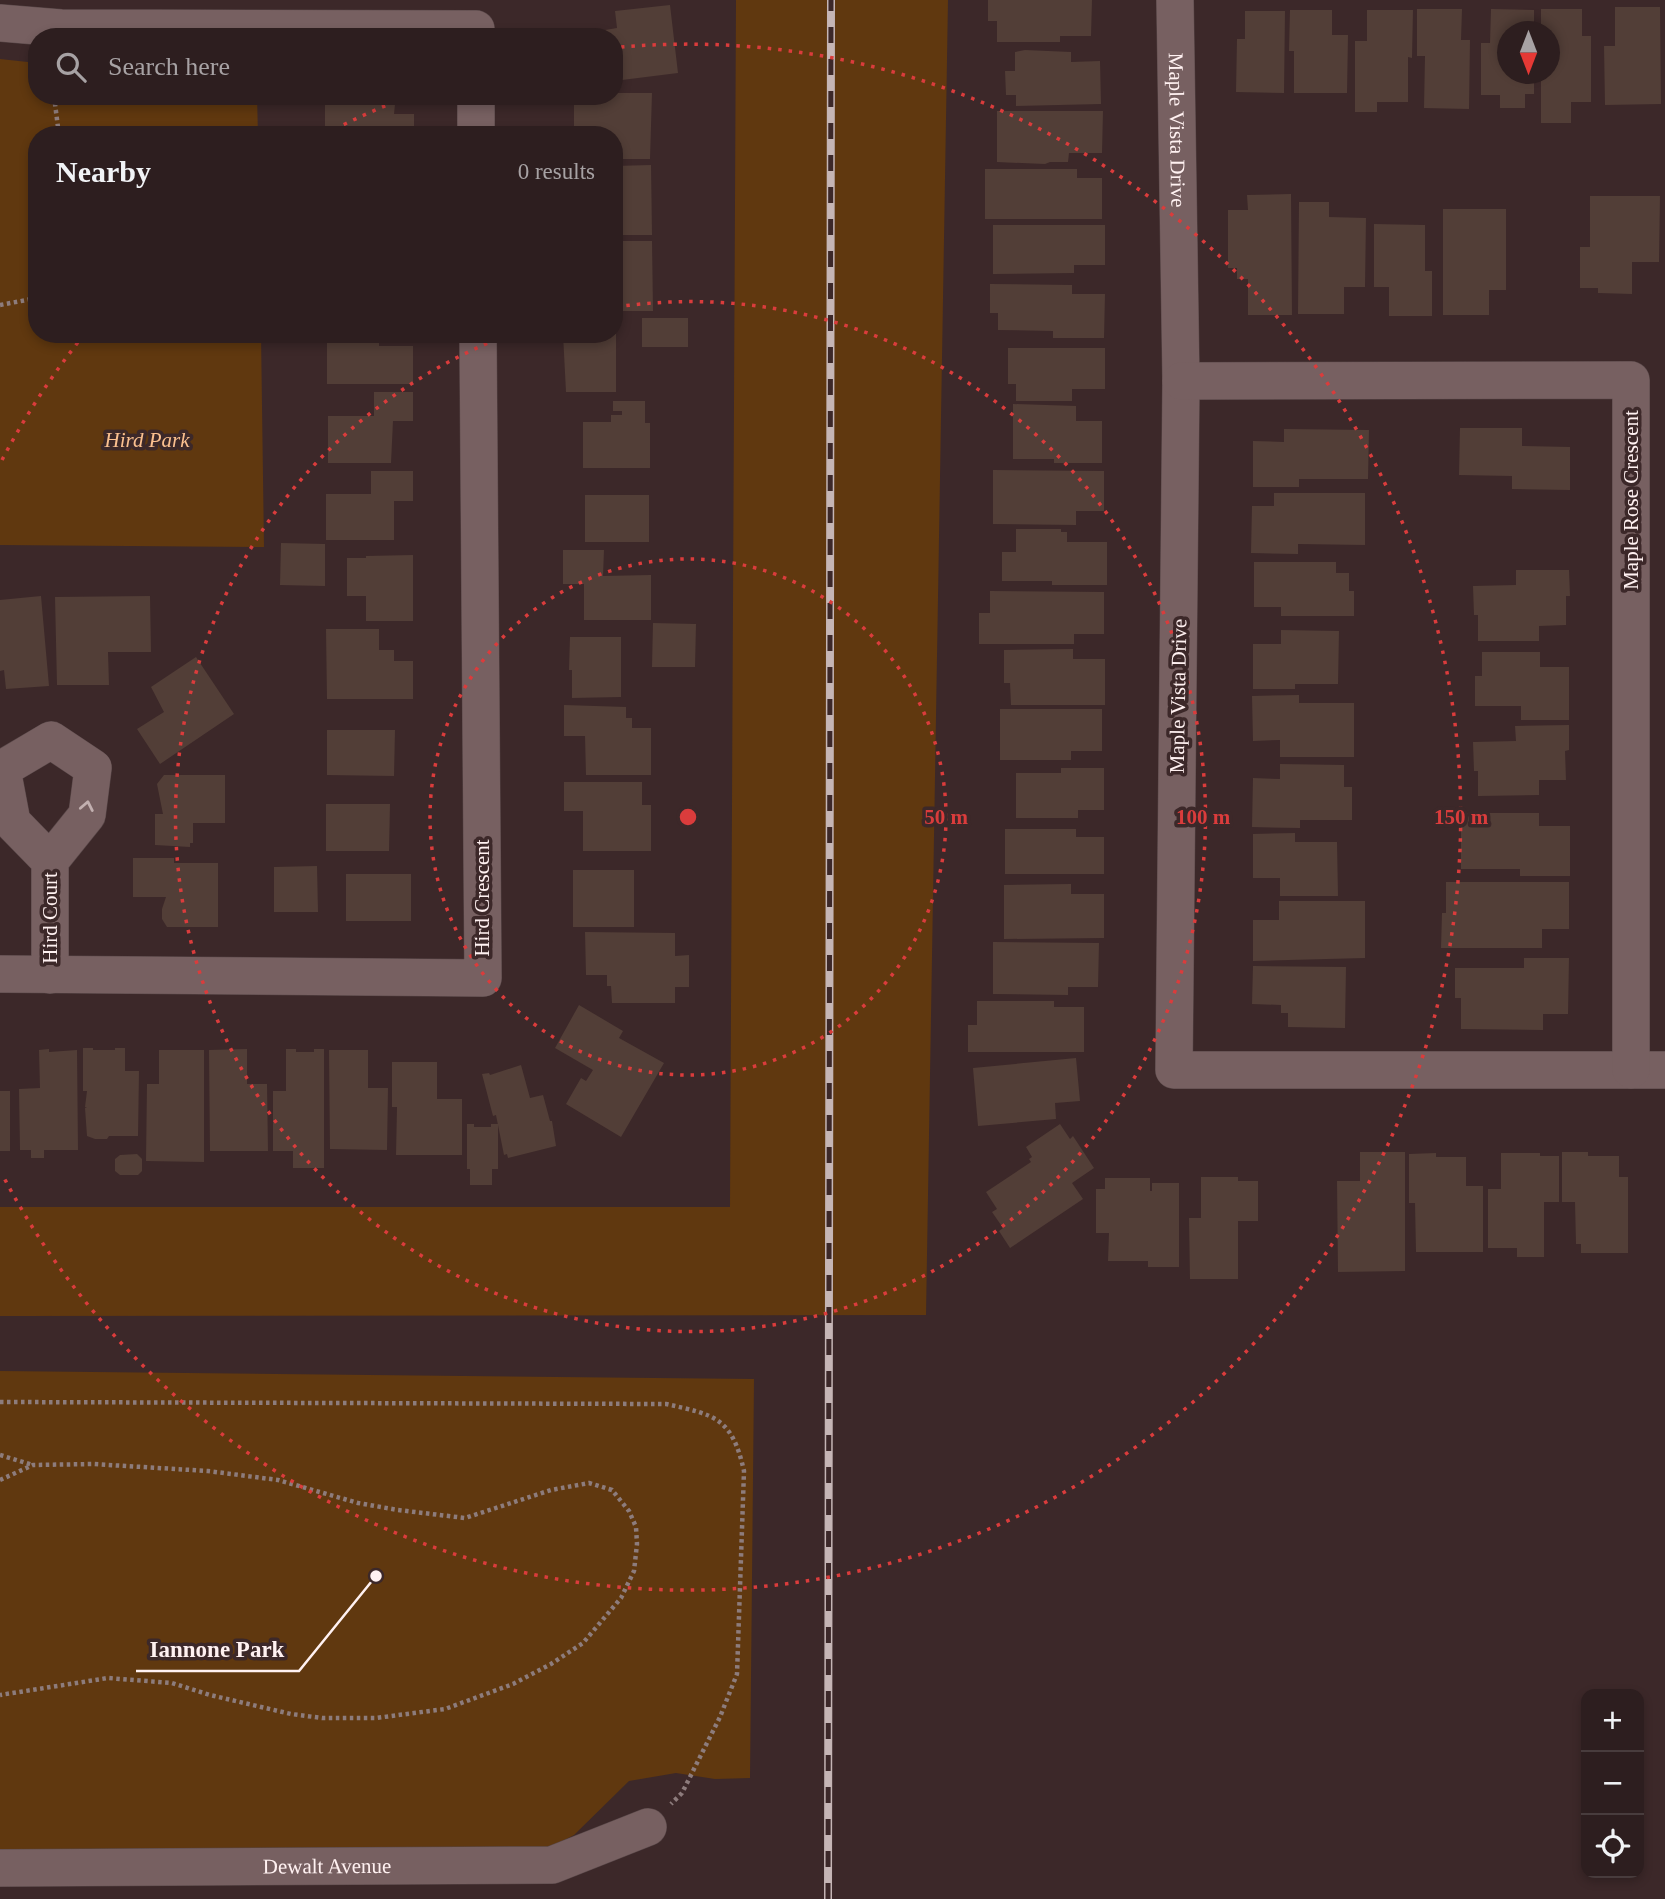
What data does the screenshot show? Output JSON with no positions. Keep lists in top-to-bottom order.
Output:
{
  "streets": {
    "street": [
      "Maple Vista Drive",
      "Maple Rose Crescent",
      "Hird Crescent",
      "Hird Court",
      "Dewalt Avenue"
    ]
  },
  "crossings": [
    ["Maple Vista Drive", "Maple Rose Crescent"],
    ["Hird Crescent", "Hird Court"]
  ],
  "parks": ["Hird Park"],
  "places": ["Iannone Park"],
  "north": "bottom",
  "page": {
    "search": "Search here",
    "heading": ["Nearby", "0 results"],
    "map_buttons": ["+", "−"]
  },
  "rings": ["50 m", "100 m", "150 m"]
}
